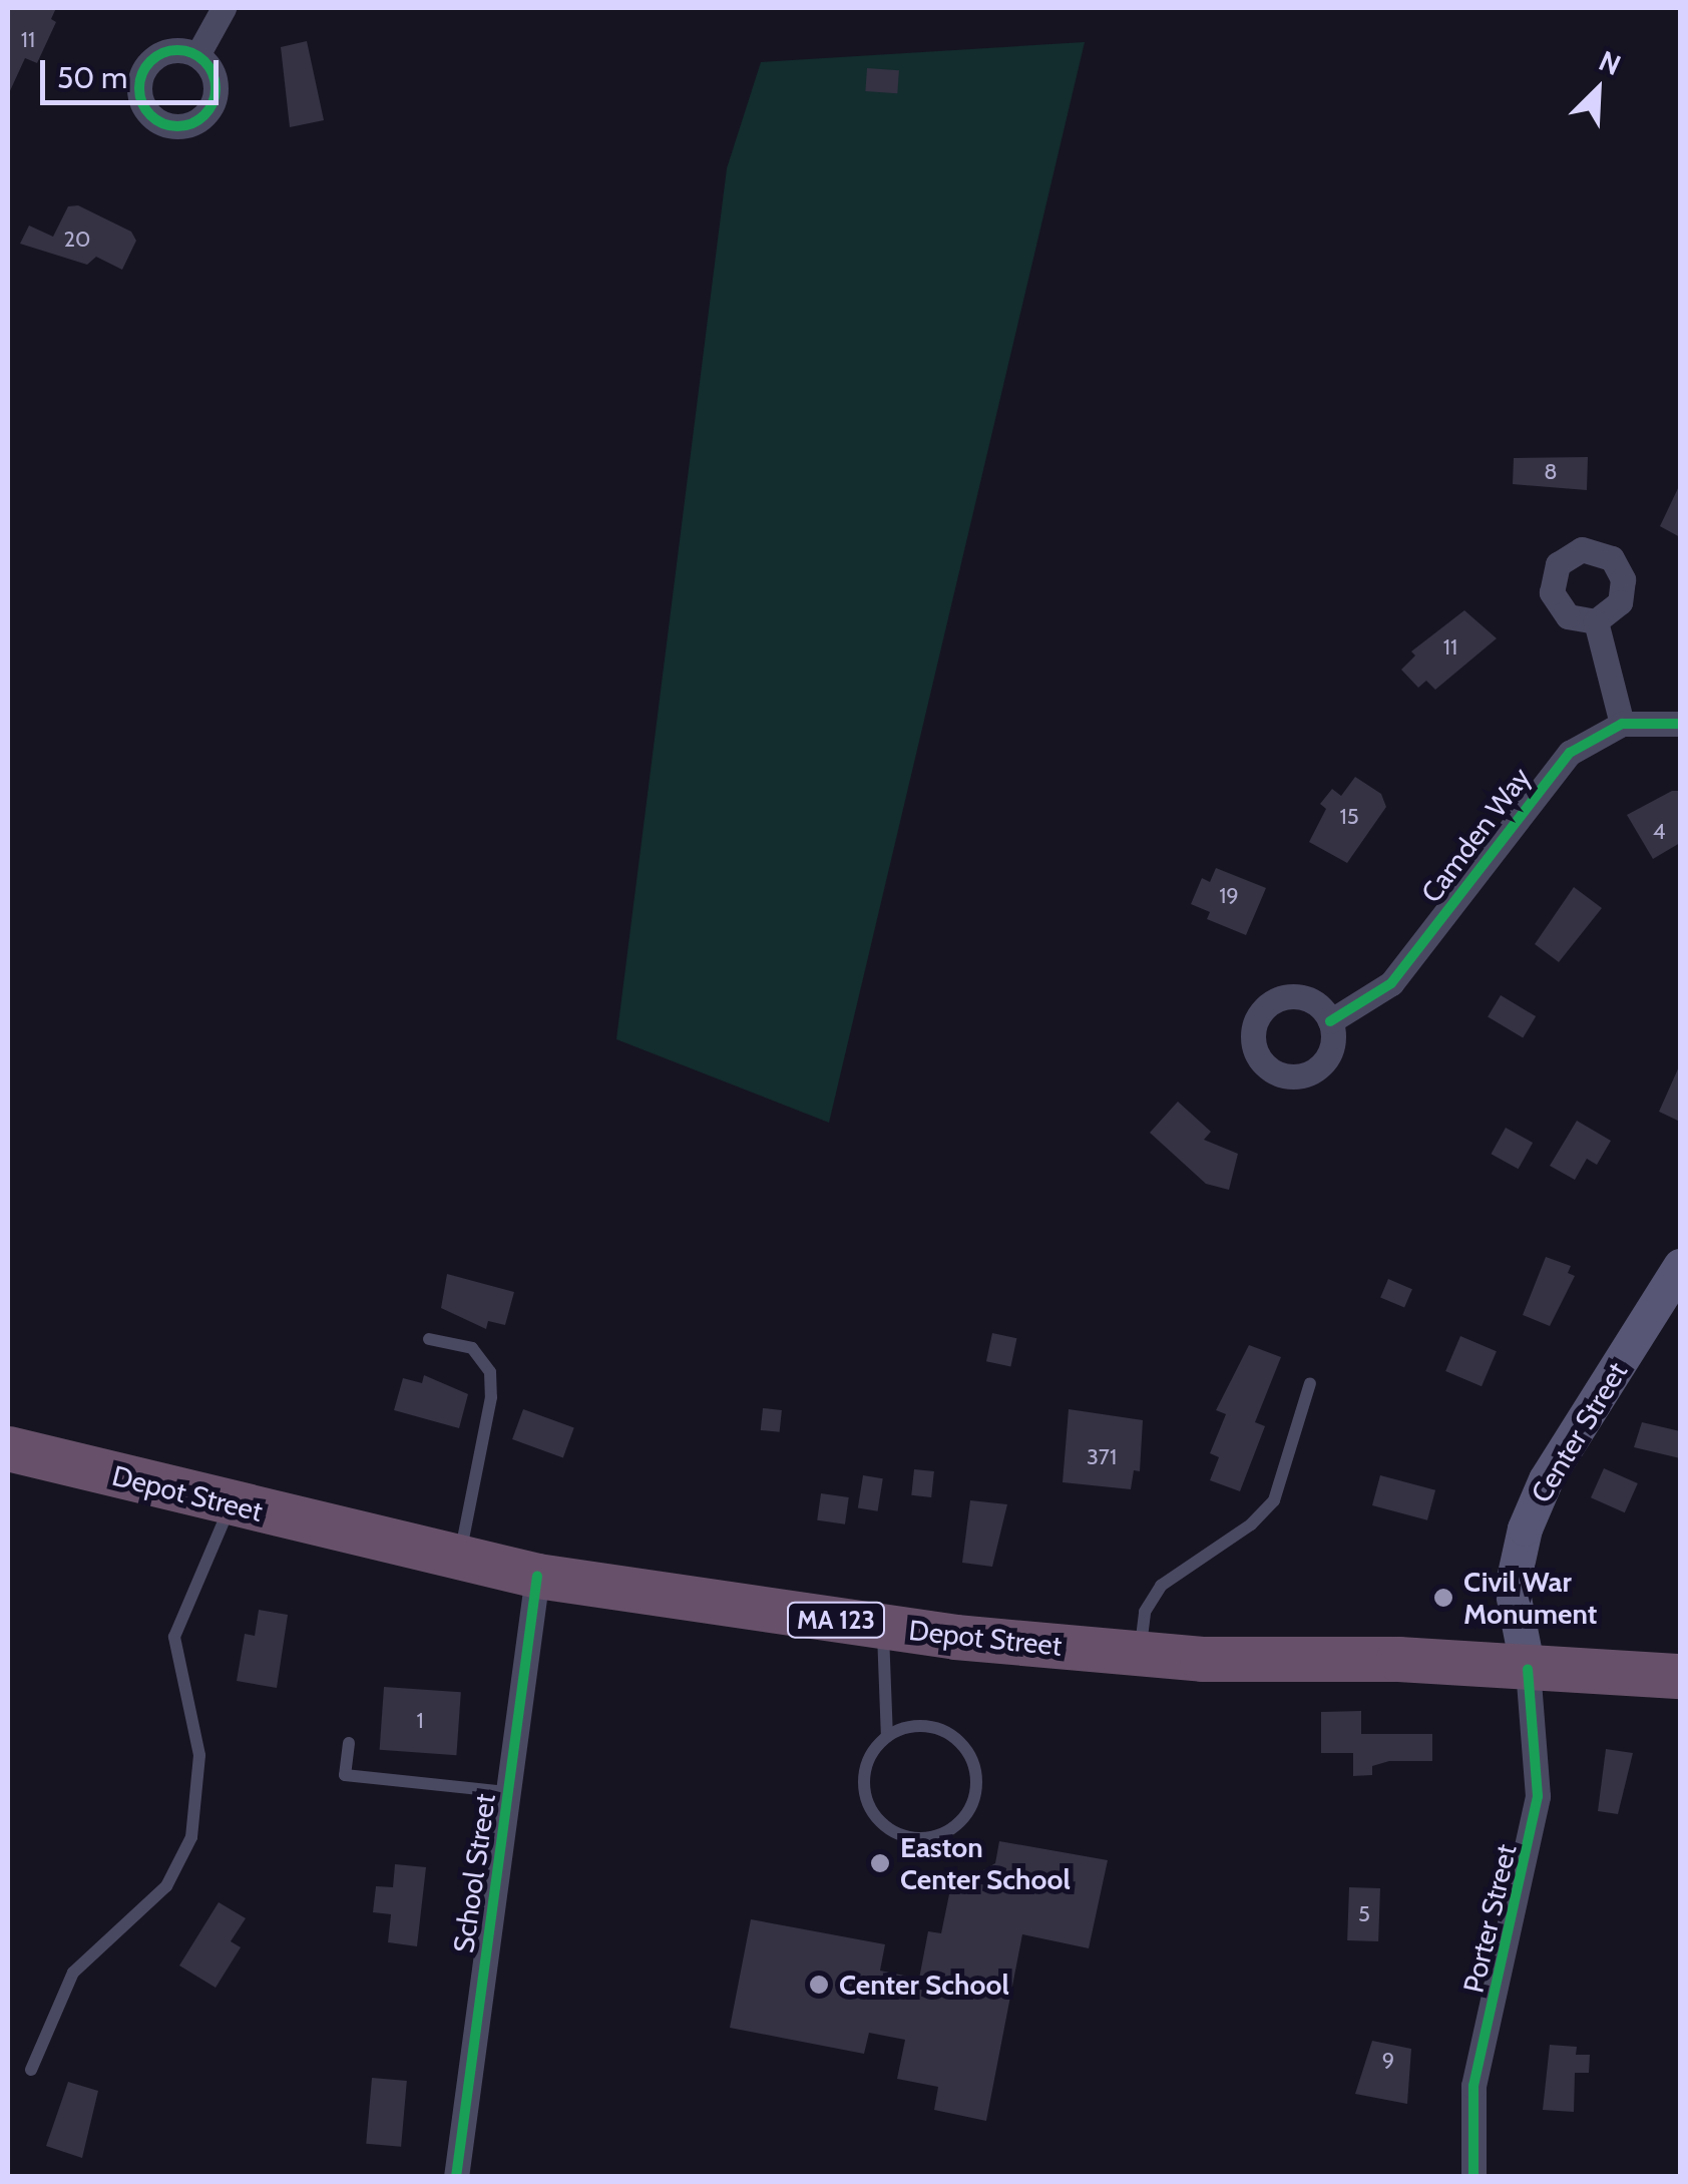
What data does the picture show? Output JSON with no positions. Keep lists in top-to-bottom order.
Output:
{
  "streets": {
    "highway": ["Depot Street", "MA 123"],
    "main road": ["Center Street"],
    "street": ["Camden Way", "School Street", "Porter Street"]
  },
  "crossings": [
    ["Center Street", "Depot Street"],
    ["Center Street", "Porter Street"],
    ["Depot Street", "School Street"],
    ["Depot Street", "Porter Street"]
  ],
  "places": ["Civil War Monument", "Easton Center School", "Center School"],
  "house_numbers": [
    "11",
    "20",
    "8",
    "11",
    "15",
    "4",
    "19",
    "371",
    "1",
    "5",
    "9"
  ],
  "scale_bar": "50 m",
  "north": "top right"
}
